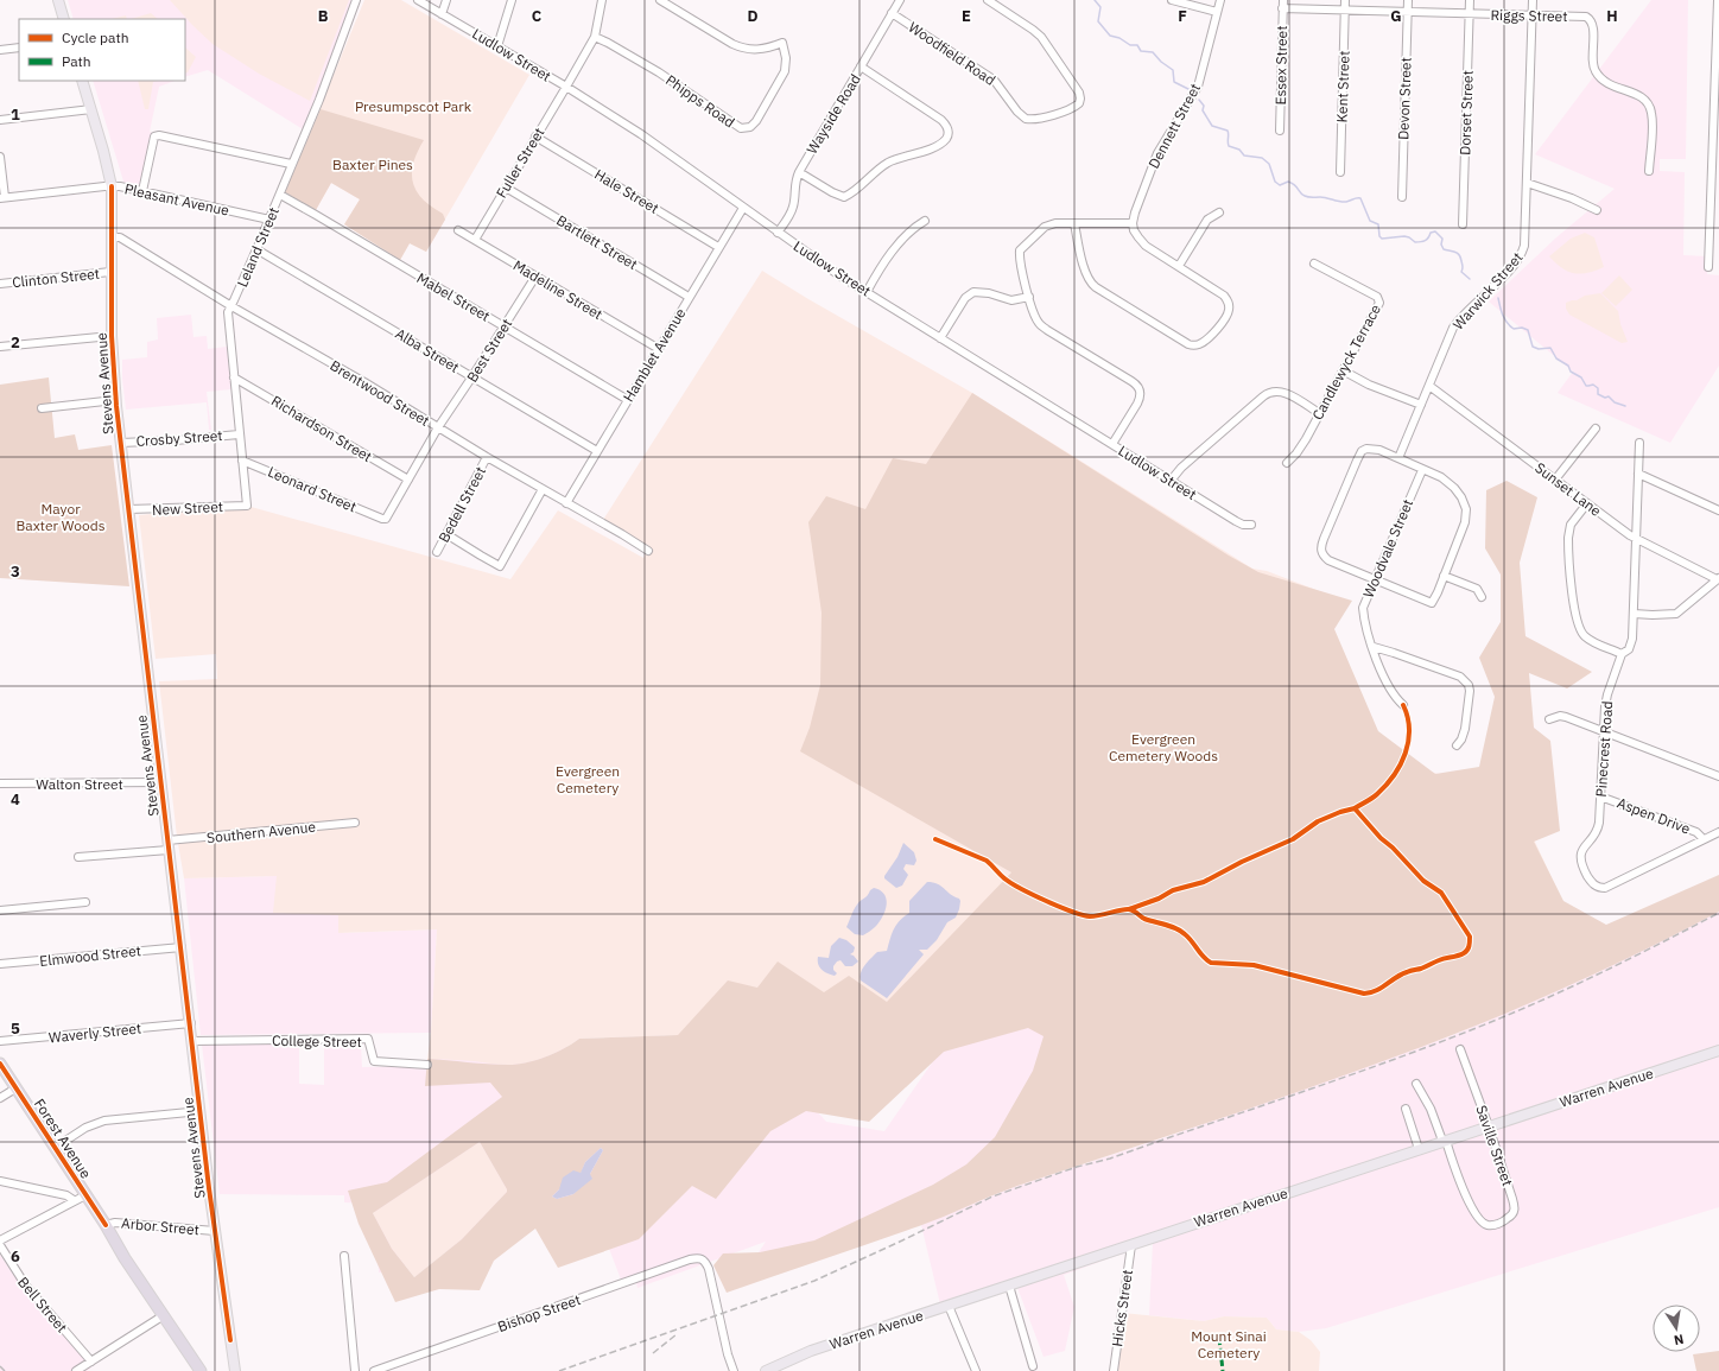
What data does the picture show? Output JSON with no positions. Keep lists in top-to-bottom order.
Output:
{
  "streets": {
    "highway": ["Forest Avenue"],
    "main road": ["Stevens Avenue", "Warren Avenue"],
    "street": [
      "Riggs Street",
      "Woodfield Road",
      "Ludlow Street",
      "Essex Street",
      "Kent Street",
      "Devon Street",
      "Phipps Road",
      "Dorset Street",
      "Wayside Road",
      "Dennett Street",
      "Fuller Street",
      "Hale Street",
      "Pleasant Avenue",
      "Bartlett Street",
      "Leland Street",
      "Clinton Street",
      "Madeline Street",
      "Warwick Street",
      "Mabel Street",
      "Alba Street",
      "Best Street",
      "Hamblet Avenue",
      "Candlewyck Terrace",
      "Brentwood Street",
      "Richardson Street",
      "Crosby Street",
      "Leonard Street",
      "Sunset Lane",
      "Bedell Street",
      "New Street",
      "Woodvale Street",
      "Pinecrest Road",
      "Walton Street",
      "Aspen Drive",
      "Southern Avenue",
      "Elmwood Street",
      "Waverly Street",
      "College Street",
      "Saville Street",
      "Arbor Street",
      "Bell Street",
      "Hicks Street",
      "Bishop Street"
    ]
  },
  "crossings": [
    ["Riggs Street", "Essex Street"],
    ["Riggs Street", "Kent Street"],
    ["Riggs Street", "Devon Street"],
    ["Riggs Street", "Dorset Street"],
    ["Riggs Street", "Warwick Street"],
    ["Woodfield Road", "Wayside Road"],
    ["Ludlow Street", "Wayside Road"],
    ["Ludlow Street", "Fuller Street"],
    ["Ludlow Street", "Hamblet Avenue"],
    ["Phipps Road", "Fuller Street"],
    ["Fuller Street", "Hale Street"],
    ["Fuller Street", "Bartlett Street"],
    ["Fuller Street", "Madeline Street"],
    ["Hale Street", "Hamblet Avenue"],
    ["Pleasant Avenue", "Leland Street"],
    ["Pleasant Avenue", "Stevens Avenue"],
    ["Bartlett Street", "Hamblet Avenue"],
    ["Leland Street", "Mabel Street"],
    ["Leland Street", "Alba Street"],
    ["Leland Street", "Brentwood Street"],
    ["Leland Street", "Richardson Street"],
    ["Leland Street", "Crosby Street"],
    ["Leland Street", "Leonard Street"],
    ["Leland Street", "New Street"],
    ["Clinton Street", "Stevens Avenue"],
    ["Madeline Street", "Best Street"],
    ["Madeline Street", "Hamblet Avenue"],
    ["Warwick Street", "Sunset Lane"],
    ["Mabel Street", "Best Street"],
    ["Mabel Street", "Hamblet Avenue"],
    ["Alba Street", "Best Street"],
    ["Alba Street", "Hamblet Avenue"],
    ["Best Street", "Brentwood Street"],
    ["Best Street", "Richardson Street"],
    ["Best Street", "Leonard Street"],
    ["Hamblet Avenue", "Brentwood Street"],
    ["Stevens Avenue", "Brentwood Street"],
    ["Stevens Avenue", "Crosby Street"],
    ["Stevens Avenue", "New Street"],
    ["Stevens Avenue", "Walton Street"],
    ["Stevens Avenue", "Southern Avenue"],
    ["Stevens Avenue", "Elmwood Street"],
    ["Stevens Avenue", "Waverly Street"],
    ["Stevens Avenue", "College Street"],
    ["Stevens Avenue", "Arbor Street"],
    ["Brentwood Street", "Bedell Street"],
    ["Sunset Lane", "Pinecrest Road"],
    ["Pinecrest Road", "Aspen Drive"],
    ["Warren Avenue", "Saville Street"],
    ["Warren Avenue", "Hicks Street"],
    ["Forest Avenue", "Arbor Street"]
  ],
  "parks": [
    "Presumpscot Park",
    "Baxter Pines",
    "Mayor Baxter Woods",
    "Evergreen Cemetery Woods",
    "Evergreen Cemetery",
    "Mount Sinai Cemetery"
  ],
  "legend": ["Cycle path", "Path"],
  "north": "bottom",
  "grid": {
    "columns": [
      "B",
      "C",
      "D",
      "E",
      "F",
      "G",
      "H"
    ],
    "rows": [
      "1",
      "2",
      "3",
      "4",
      "5",
      "6"
    ]
  }
}
